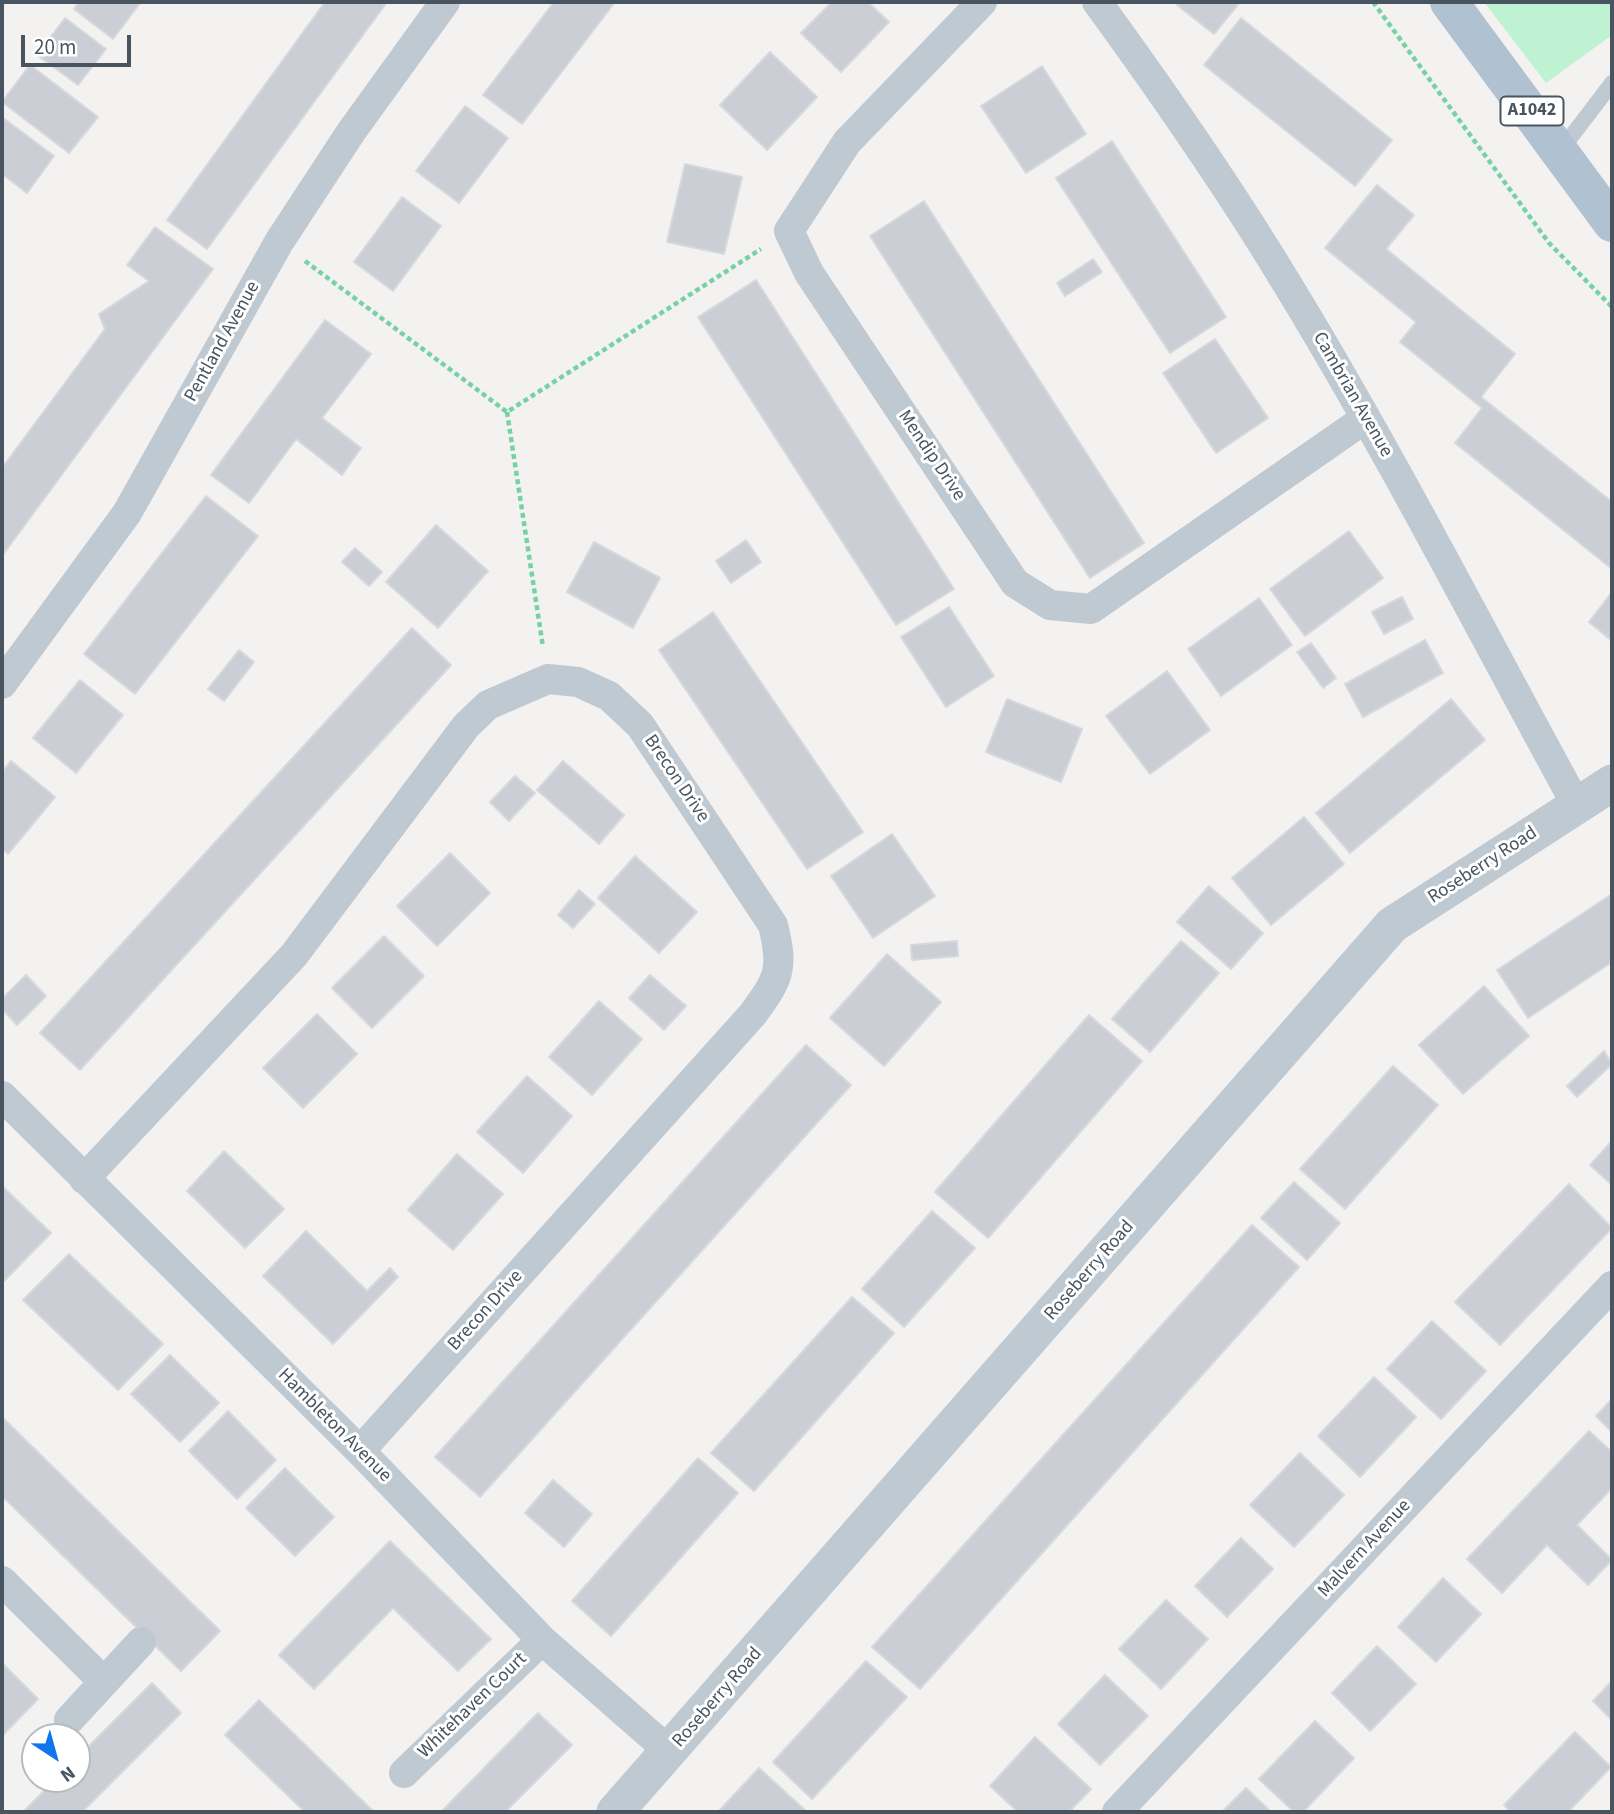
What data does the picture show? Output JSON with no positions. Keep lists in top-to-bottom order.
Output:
{
  "streets": {
    "main road": ["A1042"],
    "street": [
      "Pentland Avenue",
      "Cambrian Avenue",
      "Mendip Drive",
      "Brecon Drive",
      "Roseberry Road",
      "Hambleton Avenue",
      "Malvern Avenue",
      "Whitehaven Court"
    ]
  },
  "crossings": [
    ["Cambrian Avenue", "Mendip Drive"],
    ["Cambrian Avenue", "Roseberry Road"],
    ["Brecon Drive", "Hambleton Avenue"],
    ["Roseberry Road", "Hambleton Avenue"],
    ["Hambleton Avenue", "Whitehaven Court"]
  ],
  "scale_bar": "20 m",
  "north": "bottom right"
}
